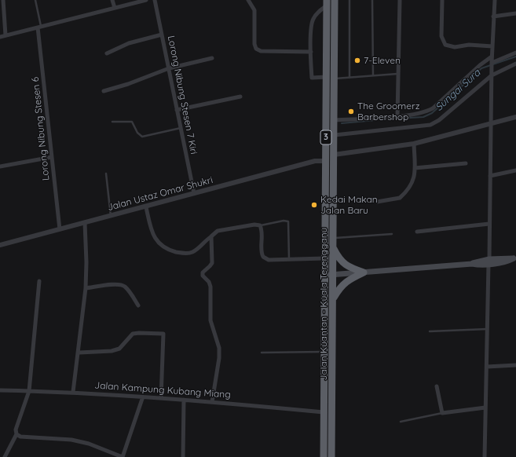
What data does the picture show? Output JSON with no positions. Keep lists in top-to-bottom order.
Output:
{
  "streets": {
    "highway": ["3", "Jalan Kuantan - Kuala Terengganu"],
    "street": [
      "Lorong Nibung Stesen 7 Kiri",
      "Lorong Nibung Stesen 6",
      "Jalan Ustaz Omar Shukri",
      "Jalan Kampung Kubang Miang"
    ]
  },
  "crossings": [
    ["Lorong Nibung Stesen 7 Kiri", "Jalan Ustaz Omar Shukri"],
    ["Lorong Nibung Stesen 6", "Jalan Ustaz Omar Shukri"],
    ["Jalan Ustaz Omar Shukri", "Jalan Kuantan - Kuala Terengganu"],
    ["Jalan Kuantan - Kuala Terengganu", "Jalan Kampung Kubang Miang"]
  ],
  "water": ["Sungai Sura"],
  "places": ["7-Eleven", "The Groomerz Barbershop", "Kedai Makan Jalan Baru"]
}
